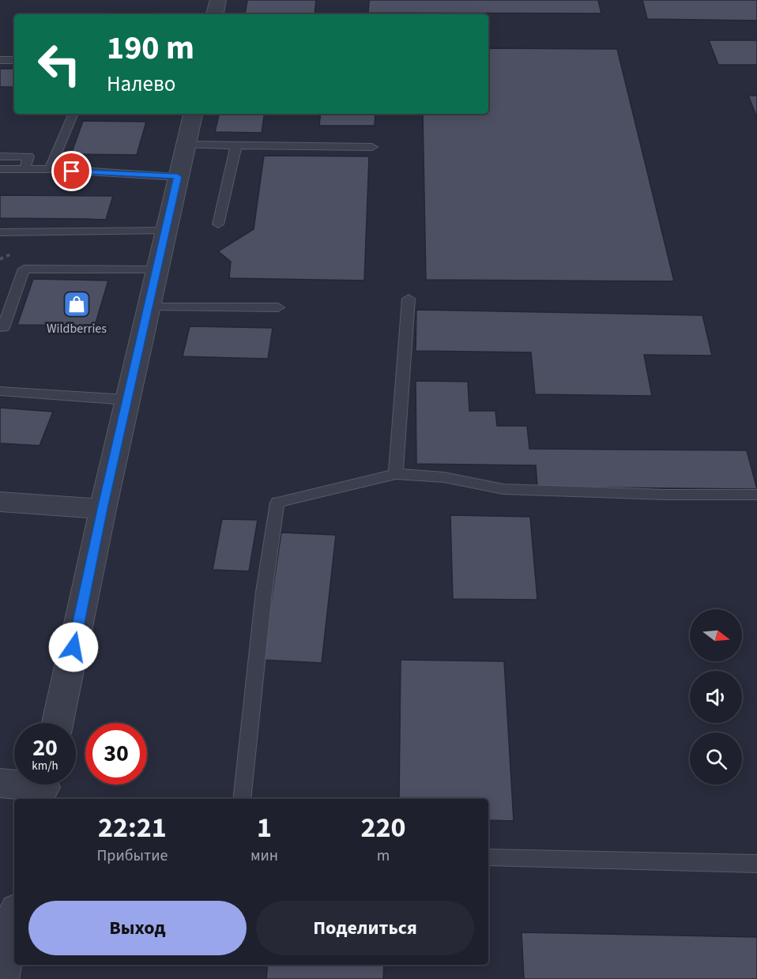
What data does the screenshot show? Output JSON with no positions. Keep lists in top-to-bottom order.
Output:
{
  "places": {
    "shop": ["Wildberries"]
  },
  "north": "right",
  "page": {
    "turn": ["190 m", "Налево"],
    "speed": "20 km/h",
    "limit": "30",
    "eta": [
      "22:21",
      "Прибытие",
      "1",
      "мин",
      "220",
      "m"
    ],
    "buttons": ["Выход", "Поделиться"]
  }
}
